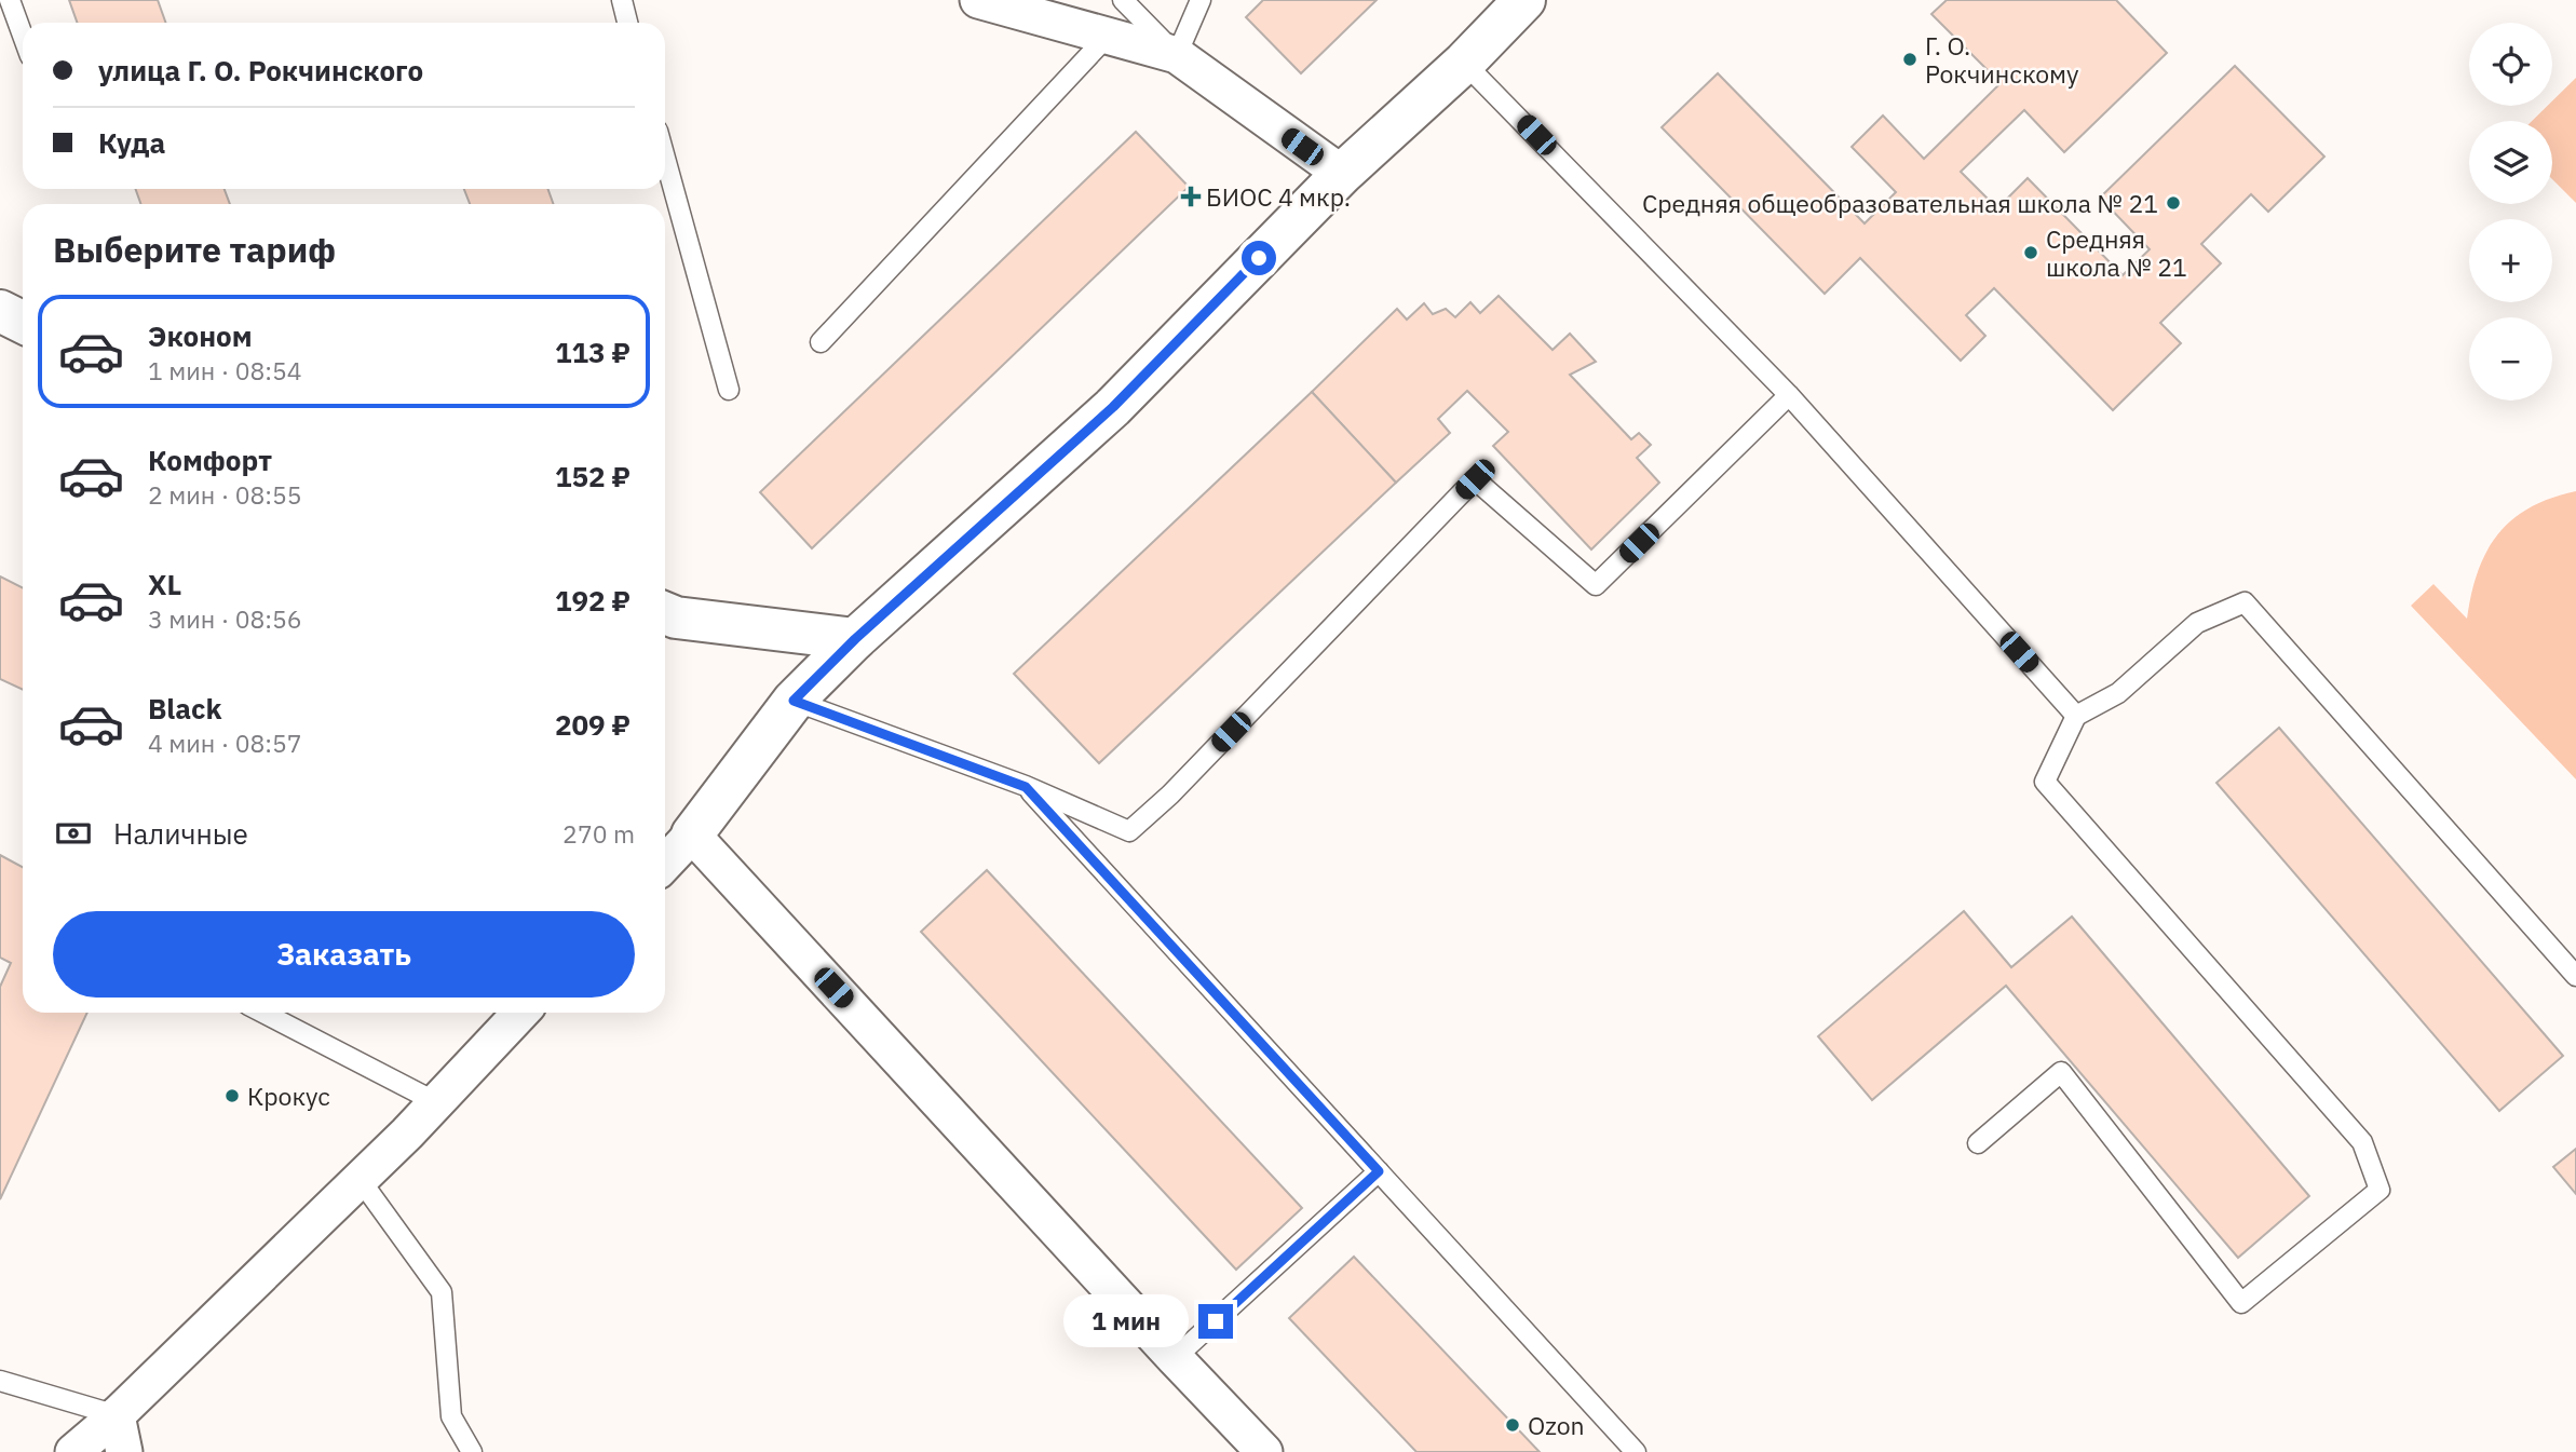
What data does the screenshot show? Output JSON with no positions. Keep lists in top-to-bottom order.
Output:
{
  "places": {
    "other": [
      "Г. О. Рокчинскому",
      "Средняя общеобразовательная школа № 21",
      "Средняя школа № 21",
      "Крокус",
      "Ozon"
    ],
    "health": ["БИОС 4 мкр."]
  },
  "page": {
    "map_buttons": ["+", "−"],
    "banner": ["улица Г. О. Рокчинского", "Куда"],
    "heading": "Выберите тариф",
    "list": [
      {
        "name": "Эконом",
        "note": "1 мин · 08:54",
        "value": "113 ₽"
      },
      {
        "name": "Комфорт",
        "note": "2 мин · 08:55",
        "value": "152 ₽"
      },
      {
        "name": "XL",
        "note": "3 мин · 08:56",
        "value": "192 ₽"
      },
      {
        "name": "Black",
        "note": "4 мин · 08:57",
        "value": "209 ₽"
      }
    ],
    "pay": ["Наличные", "270 m"],
    "buttons": "Заказать",
    "bubble": "1 мин"
  }
}
